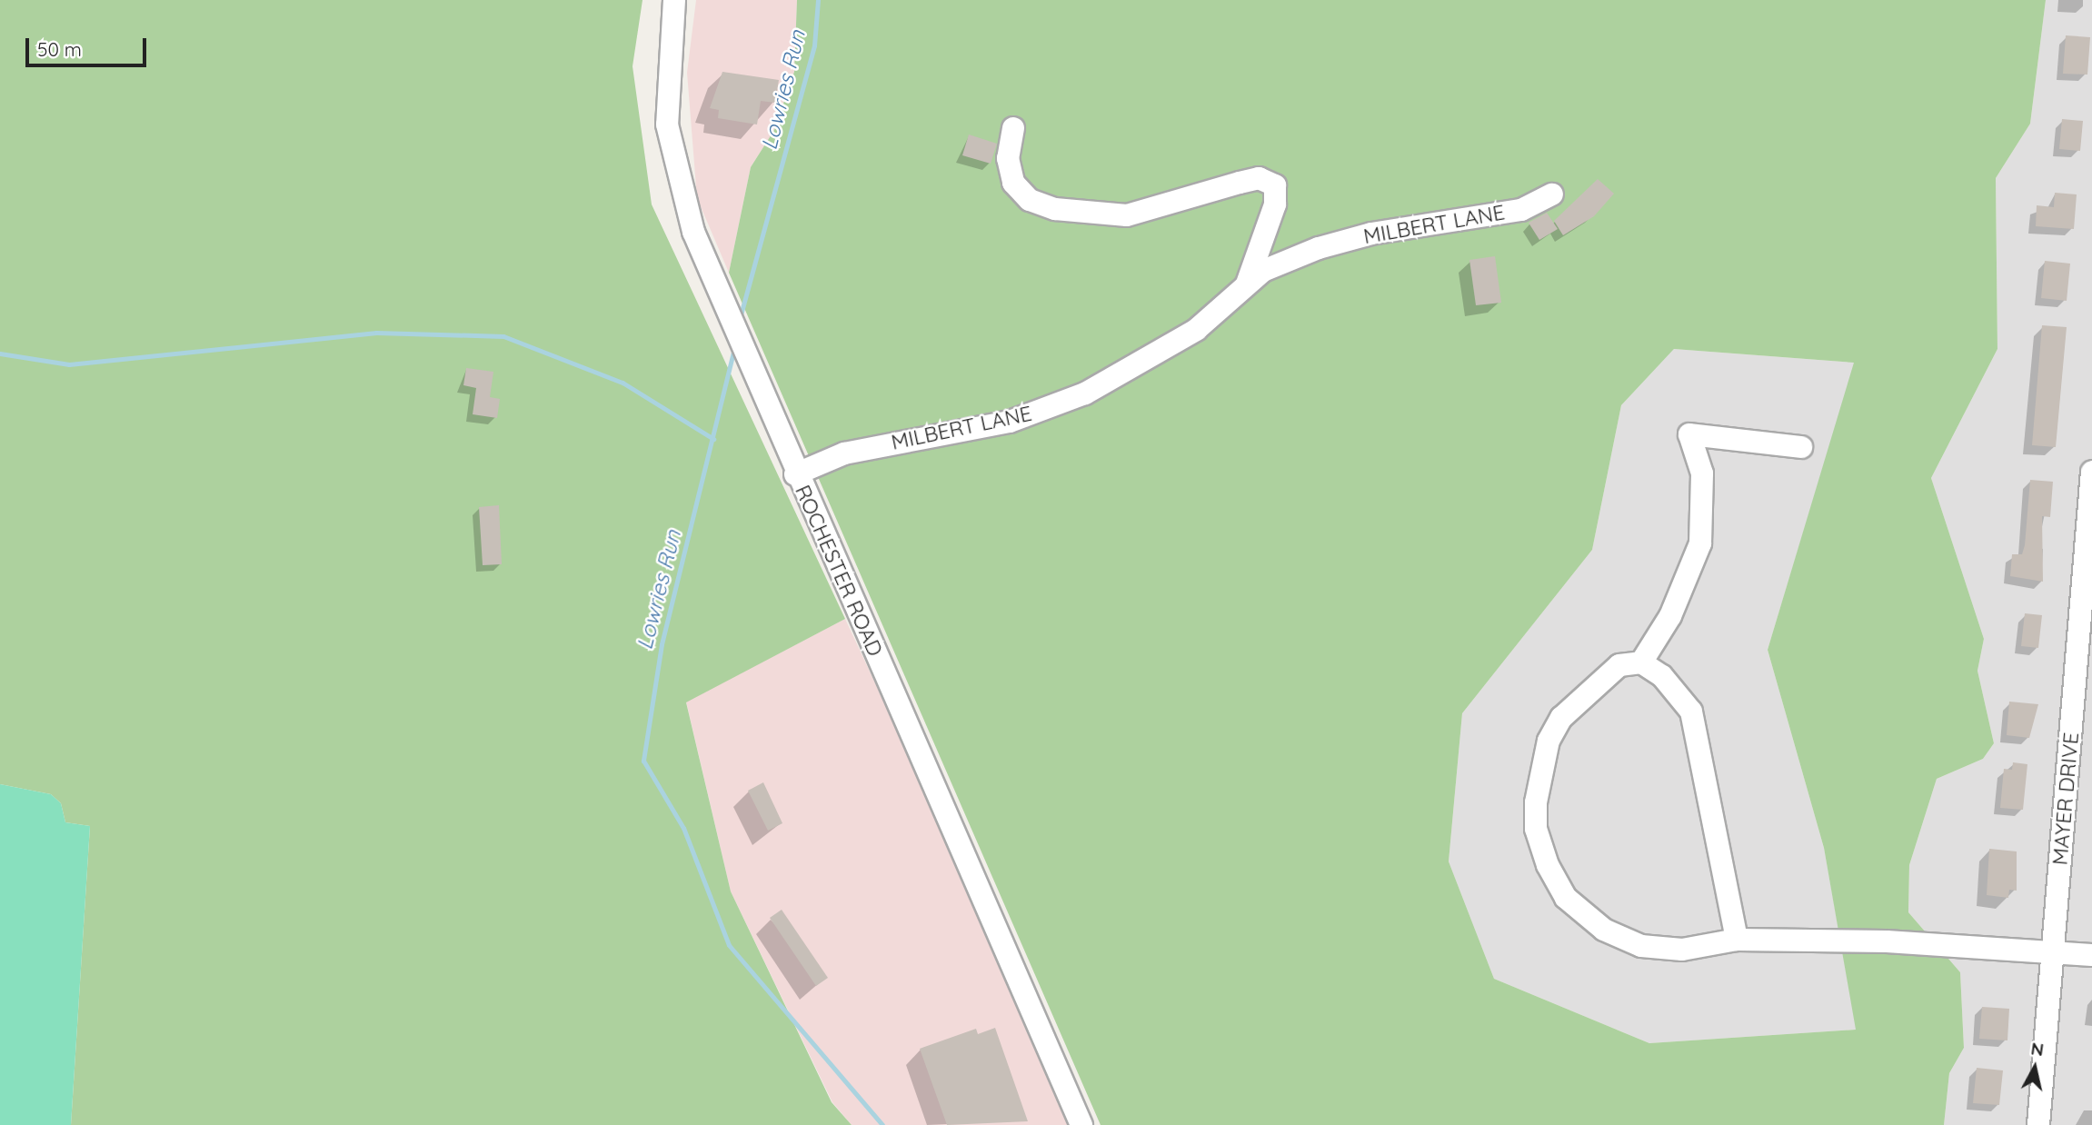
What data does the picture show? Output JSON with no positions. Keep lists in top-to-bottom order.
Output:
{
  "streets": {
    "street": ["MILBERT LANE", "ROCHESTER ROAD", "MAYER DRIVE"]
  },
  "crossings": [
    ["MILBERT LANE", "ROCHESTER ROAD"]
  ],
  "water": ["Lowries Run"],
  "scale_bar": "50 m",
  "north": "top"
}
